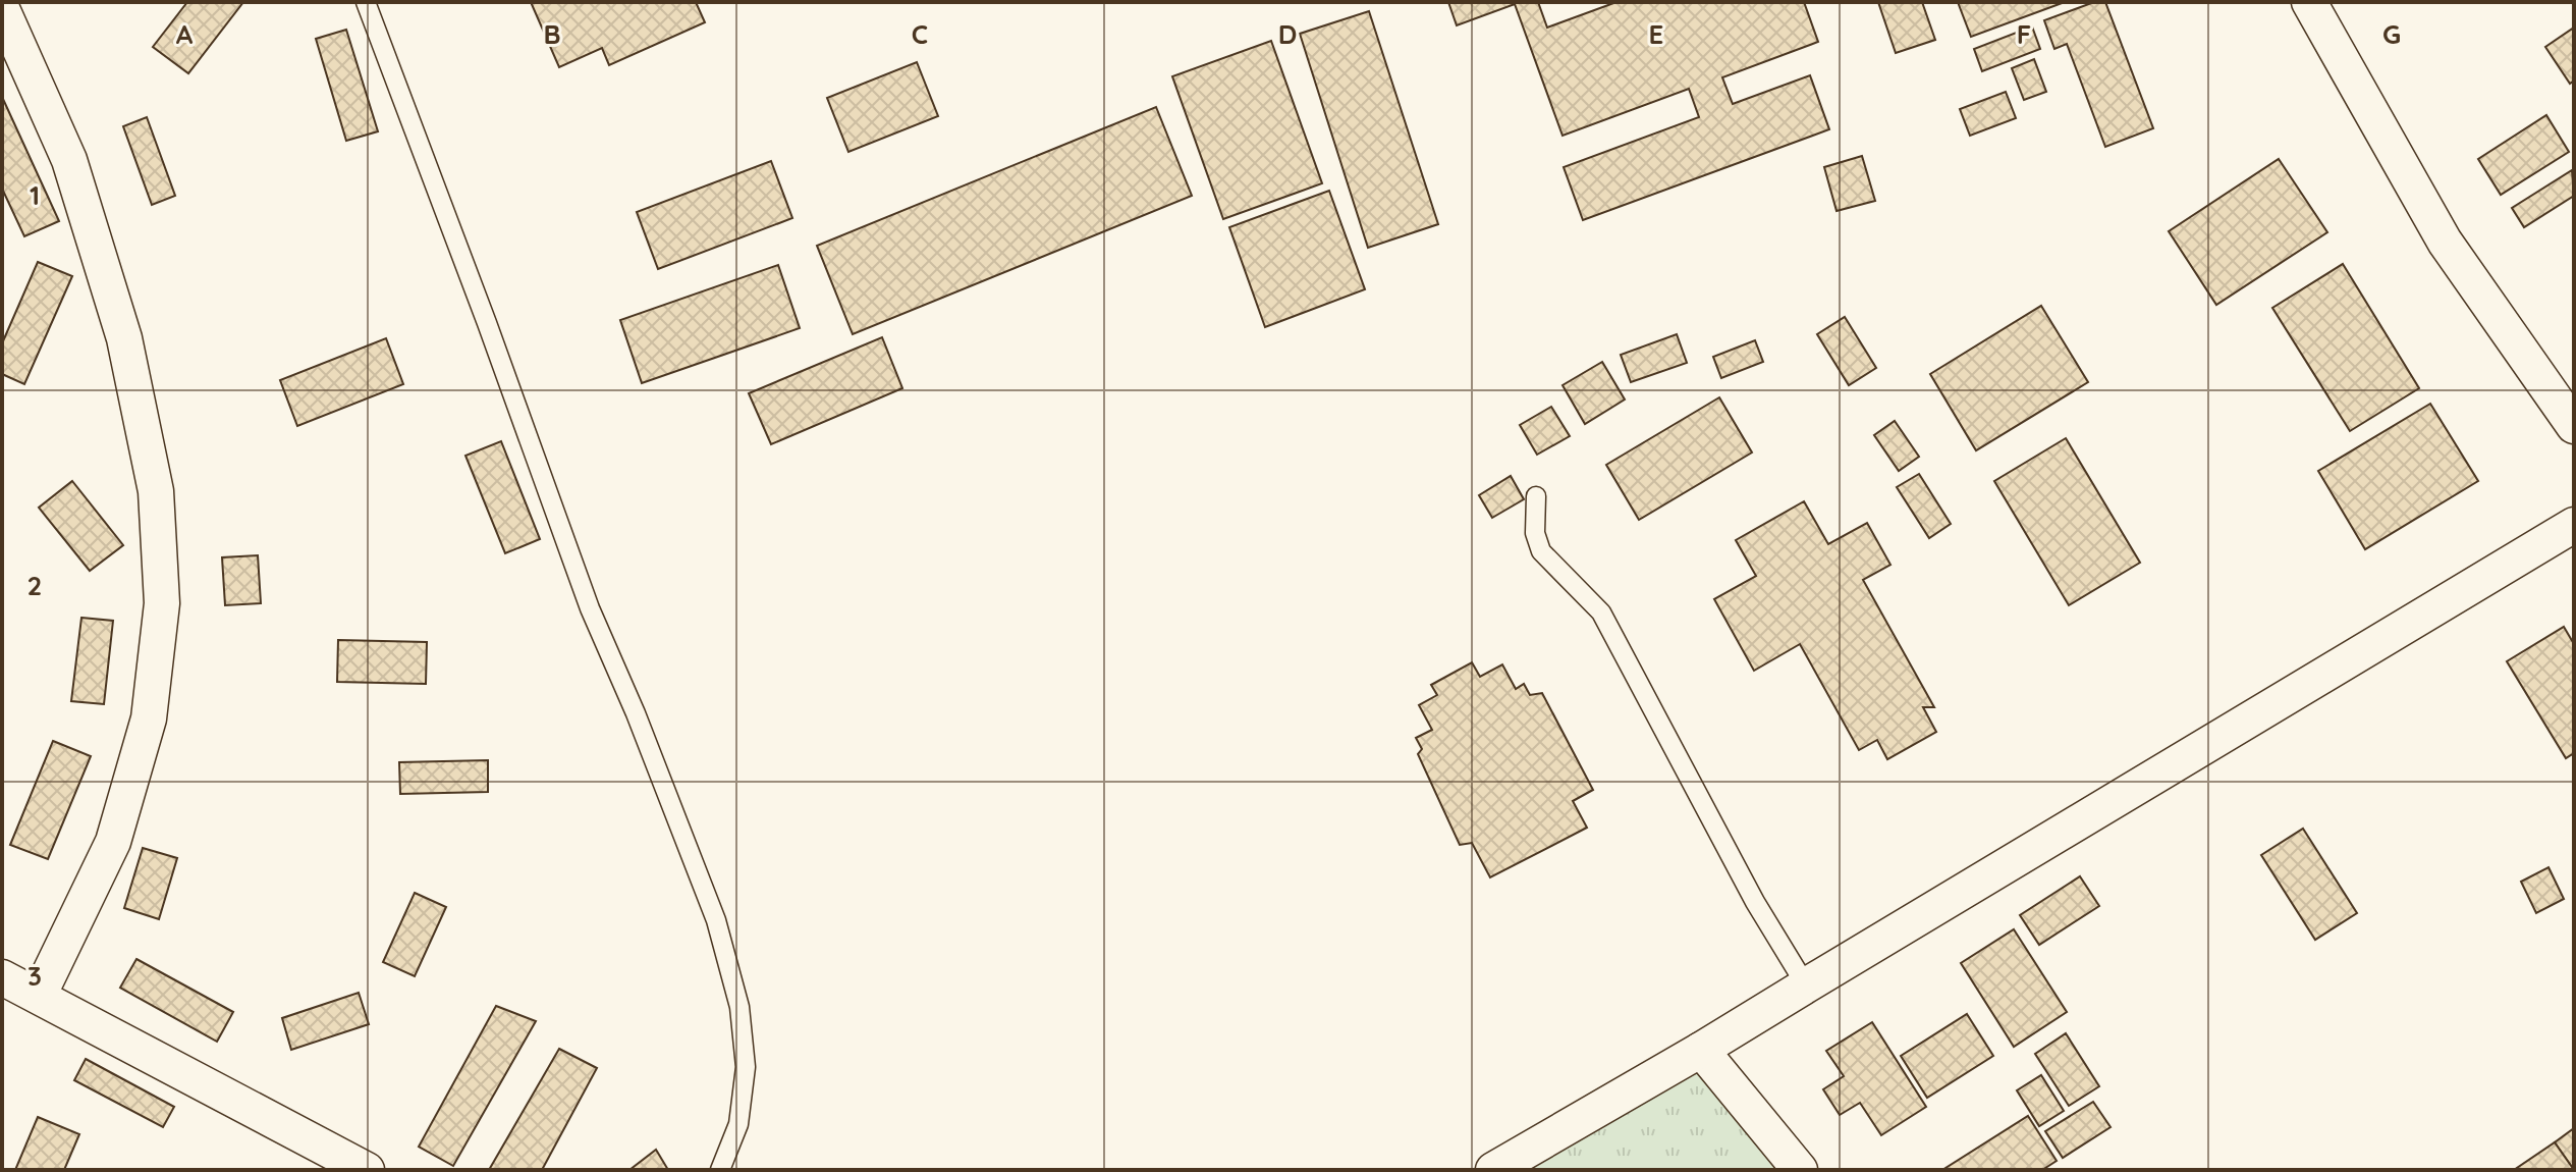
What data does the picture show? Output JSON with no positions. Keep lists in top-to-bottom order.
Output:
{
  "grid": {
    "columns": [
      "A",
      "B",
      "C",
      "D",
      "E",
      "F",
      "G"
    ],
    "rows": ["1", "2", "3"]
  }
}
